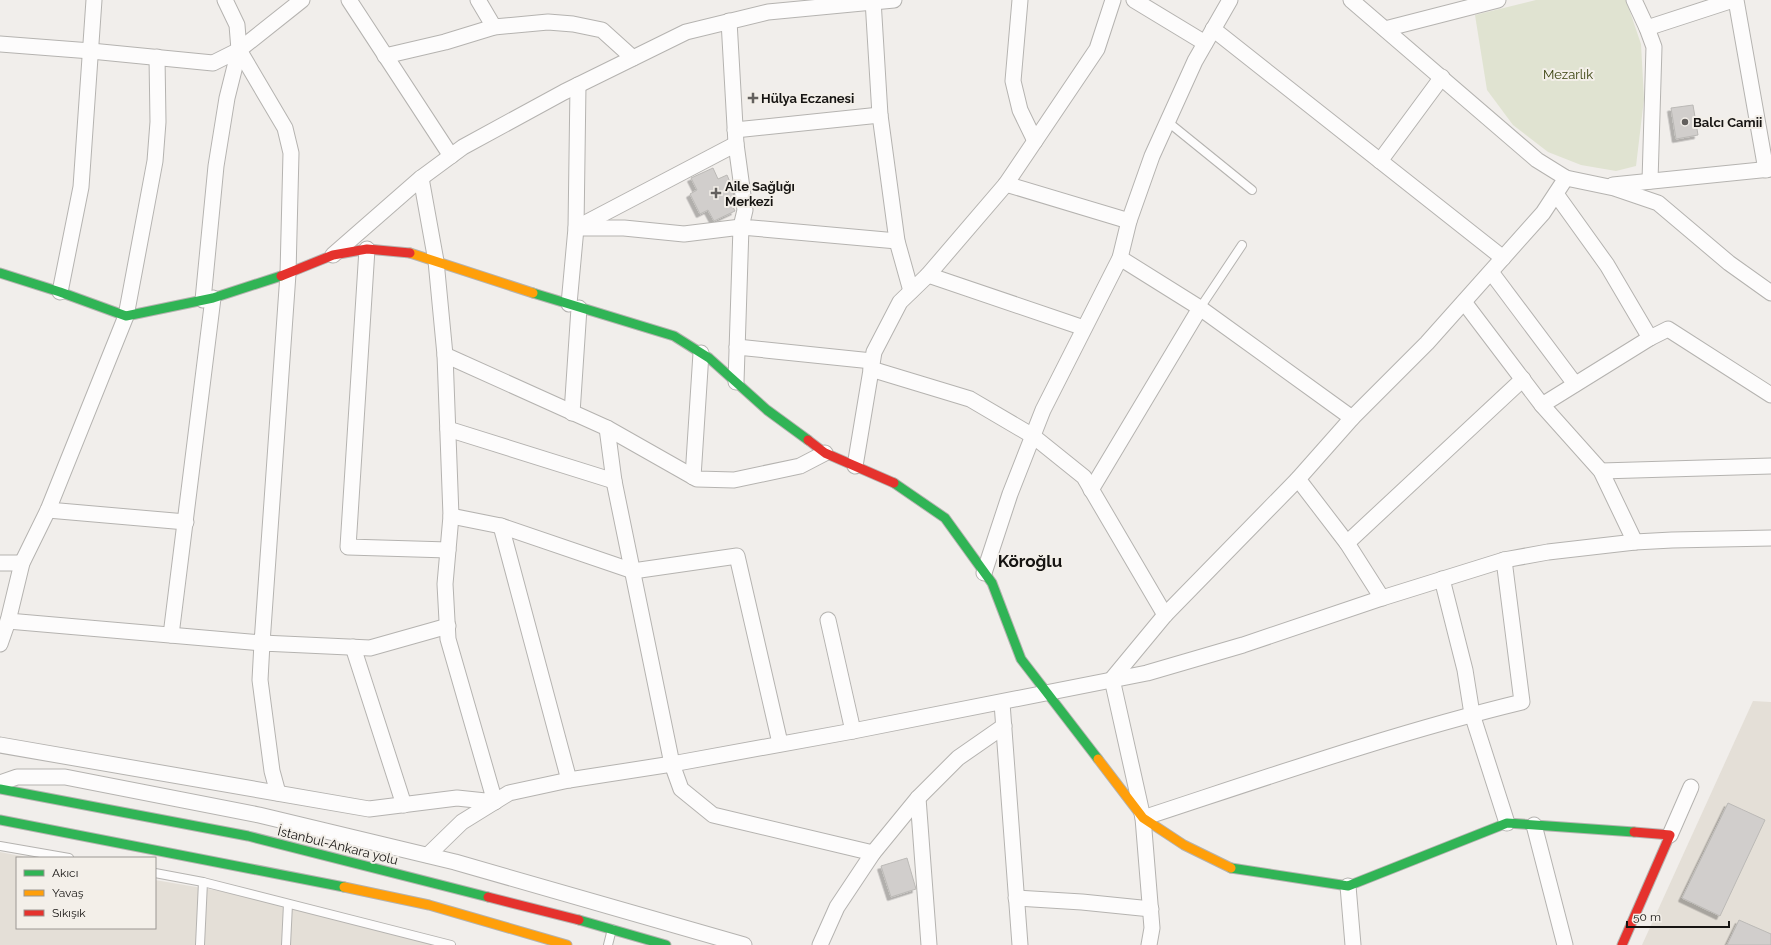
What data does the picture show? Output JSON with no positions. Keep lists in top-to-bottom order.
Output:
{
  "streets": {
    "main road": ["İstanbul-Ankara yolu"]
  },
  "districts": ["Köroğlu"],
  "parks": ["Mezarlık"],
  "places": {
    "health": ["Hülya Eczanesi", "Aile Sağlığı Merkezi"],
    "other": ["Balcı Camii"]
  },
  "legend": ["Akıcı", "Yavaş", "Sıkışık"],
  "scale_bar": "50 m"
}
